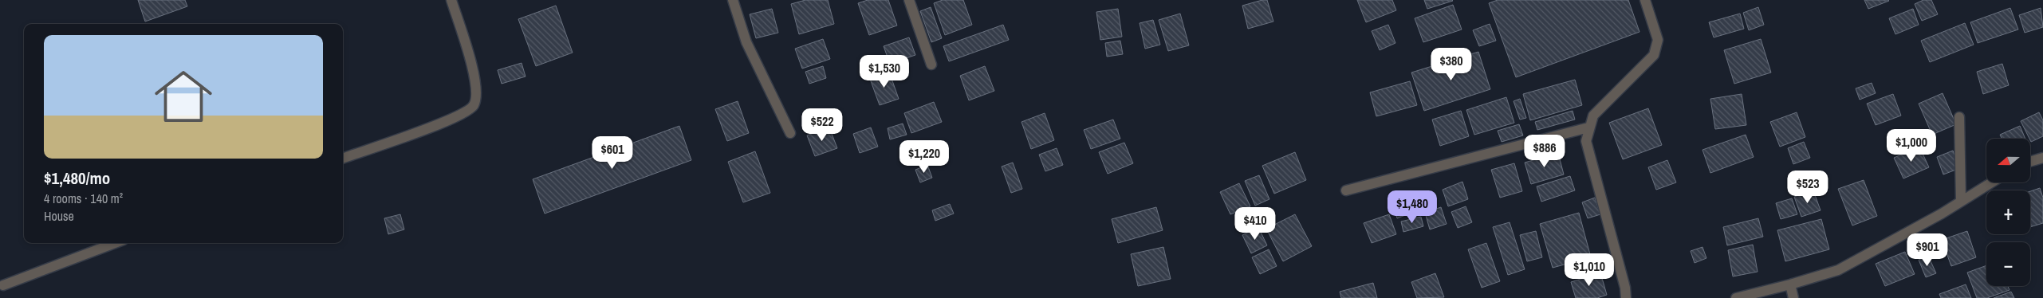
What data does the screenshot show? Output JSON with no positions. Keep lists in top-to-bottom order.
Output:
{
  "north": "left",
  "page": {
    "list": [
      {
        "name": "$1,480/mo",
        "note": "4 rooms · 140 m² · House"
      }
    ],
    "price": [
      "$380",
      "$1,530",
      "$522",
      "$1,000",
      "$886",
      "$601",
      "$1,220",
      "$523",
      "$1,480",
      "$410",
      "$901",
      "$1,010"
    ],
    "map_buttons": ["+", "−"]
  }
}
